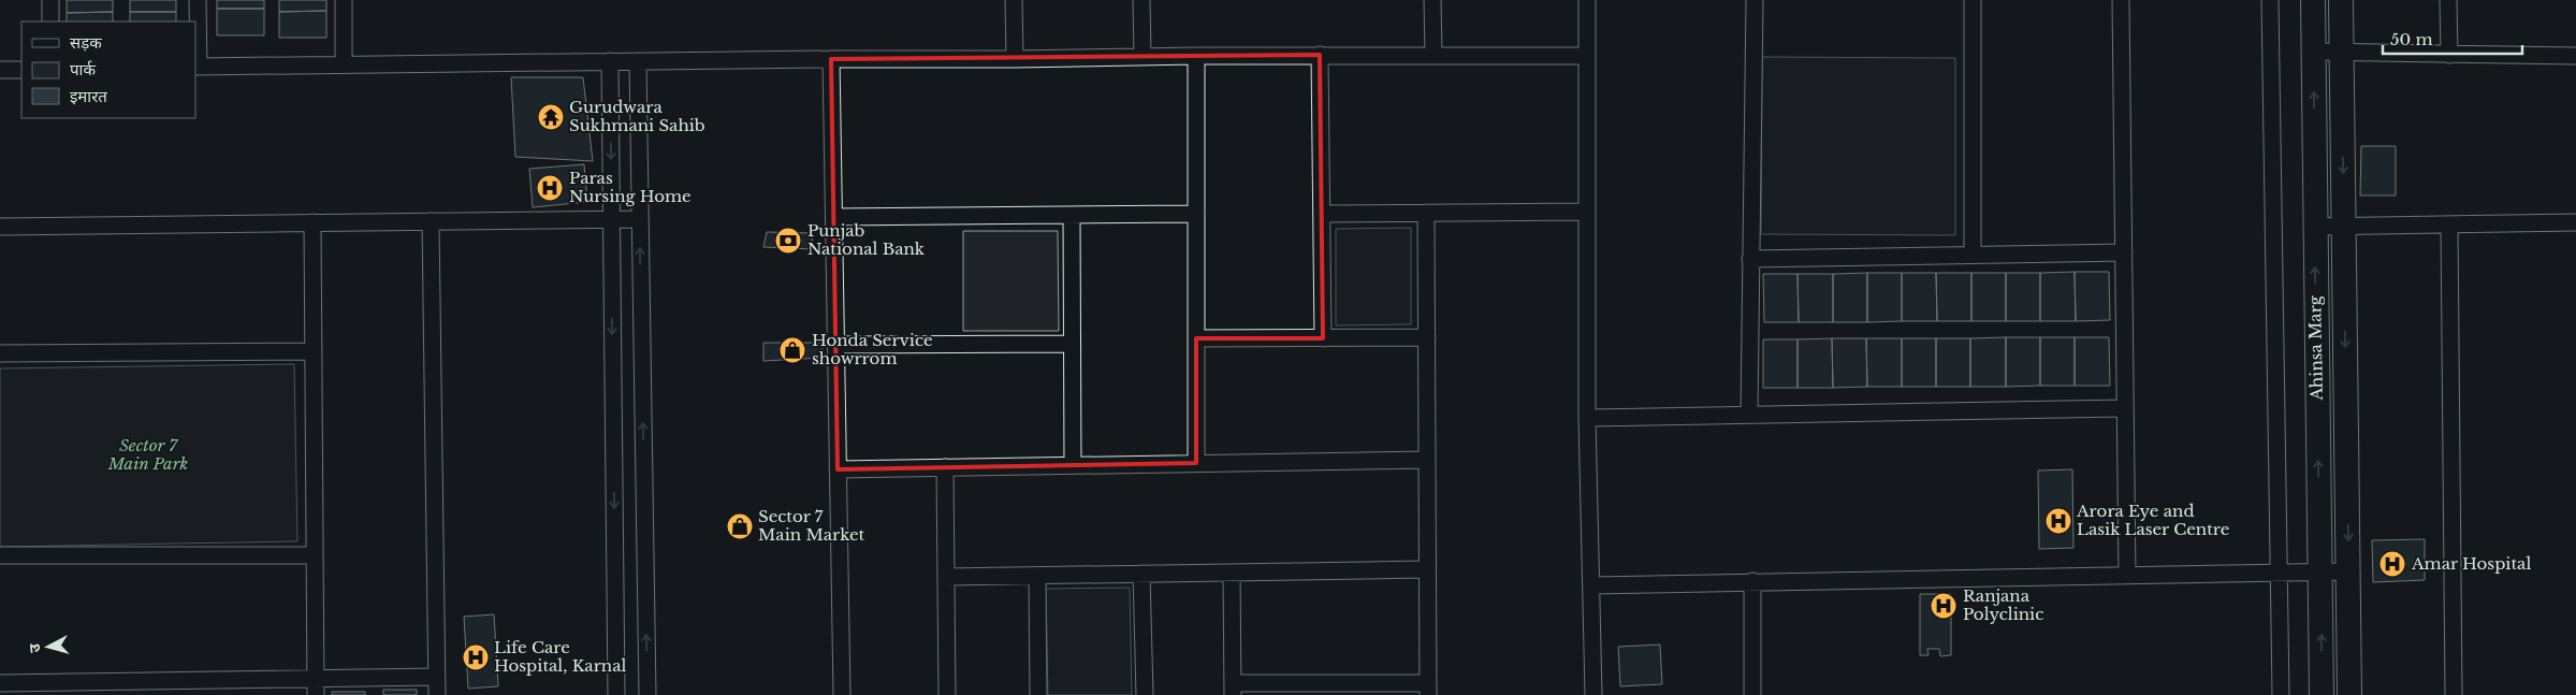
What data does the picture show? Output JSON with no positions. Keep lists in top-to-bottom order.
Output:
{
  "streets": {
    "street": ["Ahinsa Marg"]
  },
  "parks": ["Sector 7 Main Park"],
  "places": {
    "temple": ["Gurudwara Sukhmani Sahib"],
    "hospital": [
      "Paras Nursing Home",
      "Arora Eye and Lasik Laser Centre",
      "Amar Hospital",
      "Ranjana Polyclinic",
      "Life Care Hospital, Karnal"
    ],
    "bank": ["Punjab National Bank"],
    "shop": ["Honda Service showrrom", "Sector 7 Main Market"]
  },
  "legend": ["सड़क", "पार्क", "इमारत"],
  "scale_bar": "50 m",
  "north": "left"
}
